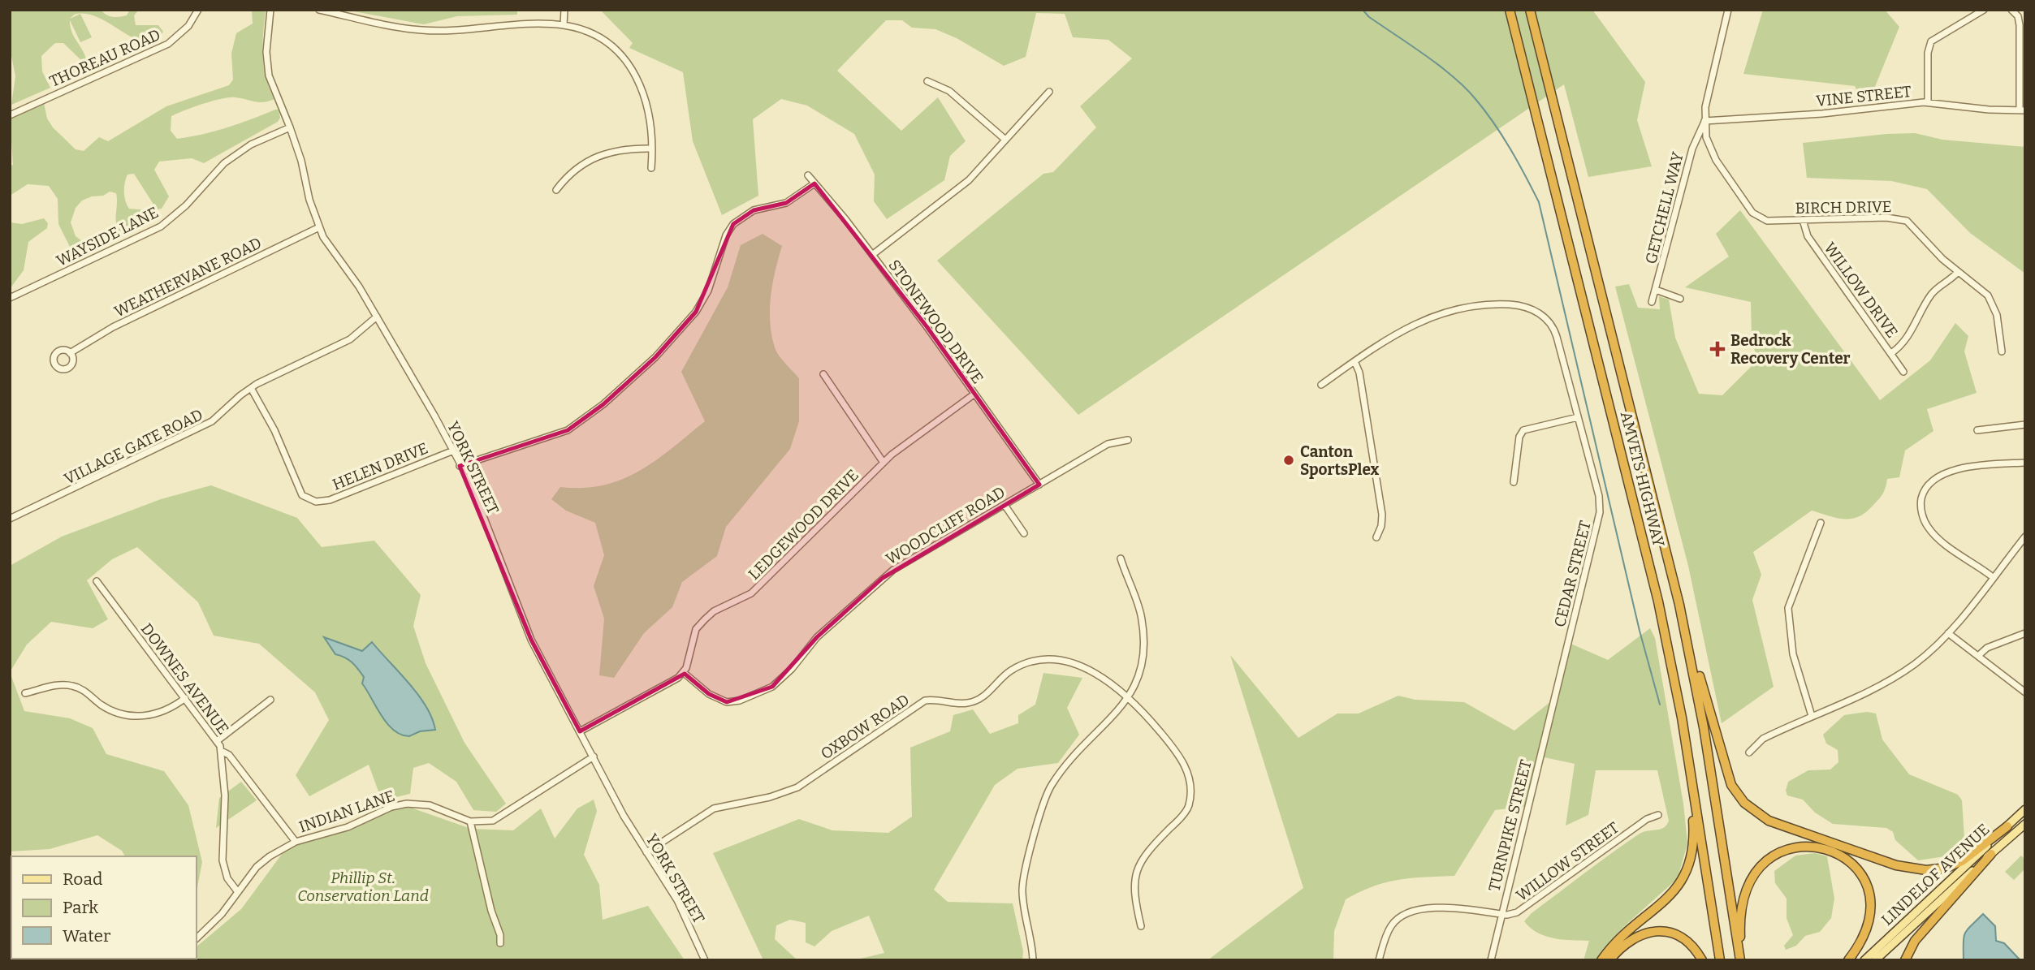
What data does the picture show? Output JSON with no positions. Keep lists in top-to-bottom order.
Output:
{
  "streets": {
    "highway": ["AMVETS HIGHWAY"],
    "main road": ["LINDELOF AVENUE"],
    "street": [
      "THOREAU ROAD",
      "VINE STREET",
      "BIRCH DRIVE",
      "GETCHELL WAY",
      "WAYSIDE LANE",
      "WEATHERVANE ROAD",
      "WILLOW DRIVE",
      "STONEWOOD DRIVE",
      "VILLAGE GATE ROAD",
      "HELEN DRIVE",
      "YORK STREET",
      "LEDGEWOOD DRIVE",
      "WOODCLIFF ROAD",
      "CEDAR STREET",
      "DOWNES AVENUE",
      "OXBOW ROAD",
      "INDIAN LANE",
      "TURNPIKE STREET",
      "WILLOW STREET"
    ]
  },
  "crossings": [
    ["VINE STREET", "BIRCH DRIVE"],
    ["VINE STREET", "GETCHELL WAY"],
    ["BIRCH DRIVE", "GETCHELL WAY"],
    ["BIRCH DRIVE", "WILLOW DRIVE"],
    ["WAYSIDE LANE", "YORK STREET"],
    ["WEATHERVANE ROAD", "YORK STREET"],
    ["STONEWOOD DRIVE", "LEDGEWOOD DRIVE"],
    ["STONEWOOD DRIVE", "WOODCLIFF ROAD"],
    ["VILLAGE GATE ROAD", "HELEN DRIVE"],
    ["VILLAGE GATE ROAD", "YORK STREET"],
    ["HELEN DRIVE", "YORK STREET"],
    ["YORK STREET", "OXBOW ROAD"],
    ["YORK STREET", "INDIAN LANE"],
    ["LEDGEWOOD DRIVE", "WOODCLIFF ROAD"],
    ["CEDAR STREET", "TURNPIKE STREET"],
    ["DOWNES AVENUE", "INDIAN LANE"],
    ["TURNPIKE STREET", "WILLOW STREET"]
  ],
  "parks": ["Phillip St. Conservation Land"],
  "places": {
    "health": ["Bedrock Recovery Center"],
    "other": ["Canton SportsPlex"]
  },
  "legend": ["Road", "Park", "Water"]
}
